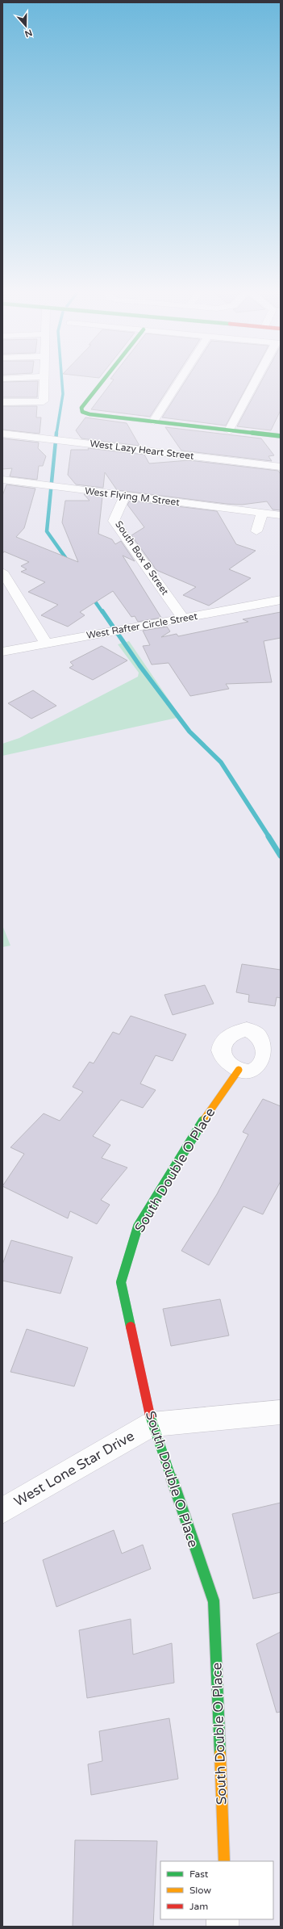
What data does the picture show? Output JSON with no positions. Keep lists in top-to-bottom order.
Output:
{
  "streets": {
    "street": [
      "West Lazy Heart Street",
      "West Flying M Street",
      "South Box B Street",
      "West Rafter Circle Street",
      "South Double O Place",
      "West Lone Star Drive"
    ]
  },
  "crossings": [
    ["West Flying M Street", "South Box B Street"],
    ["South Box B Street", "West Rafter Circle Street"],
    ["South Double O Place", "West Lone Star Drive"]
  ],
  "legend": ["Fast", "Slow", "Jam"],
  "north": "bottom"
}
